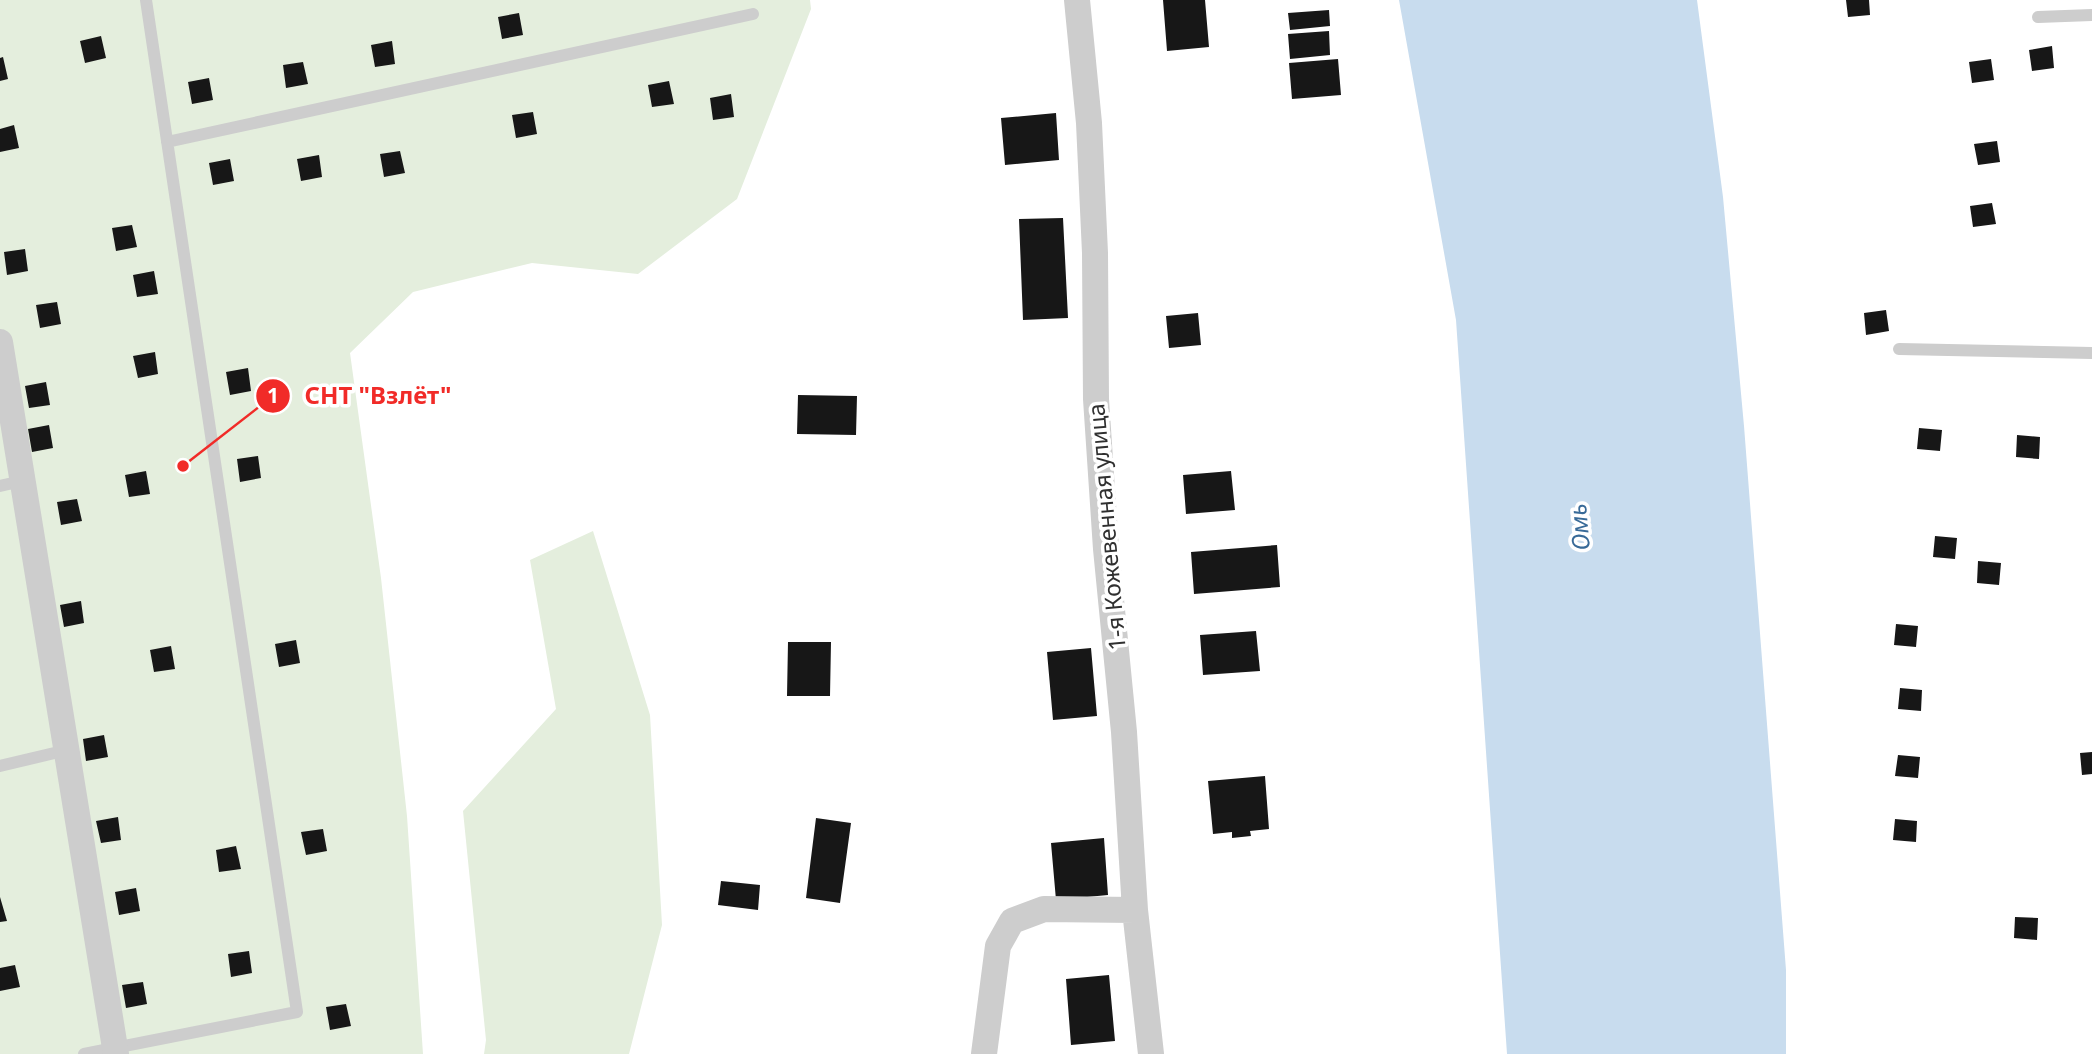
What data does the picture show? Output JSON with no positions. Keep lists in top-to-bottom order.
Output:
{
  "streets": {
    "street": ["1-я Кожевенная улица"]
  },
  "water": ["Омь"],
  "places": ["СНТ \"Взлёт\""]
}
